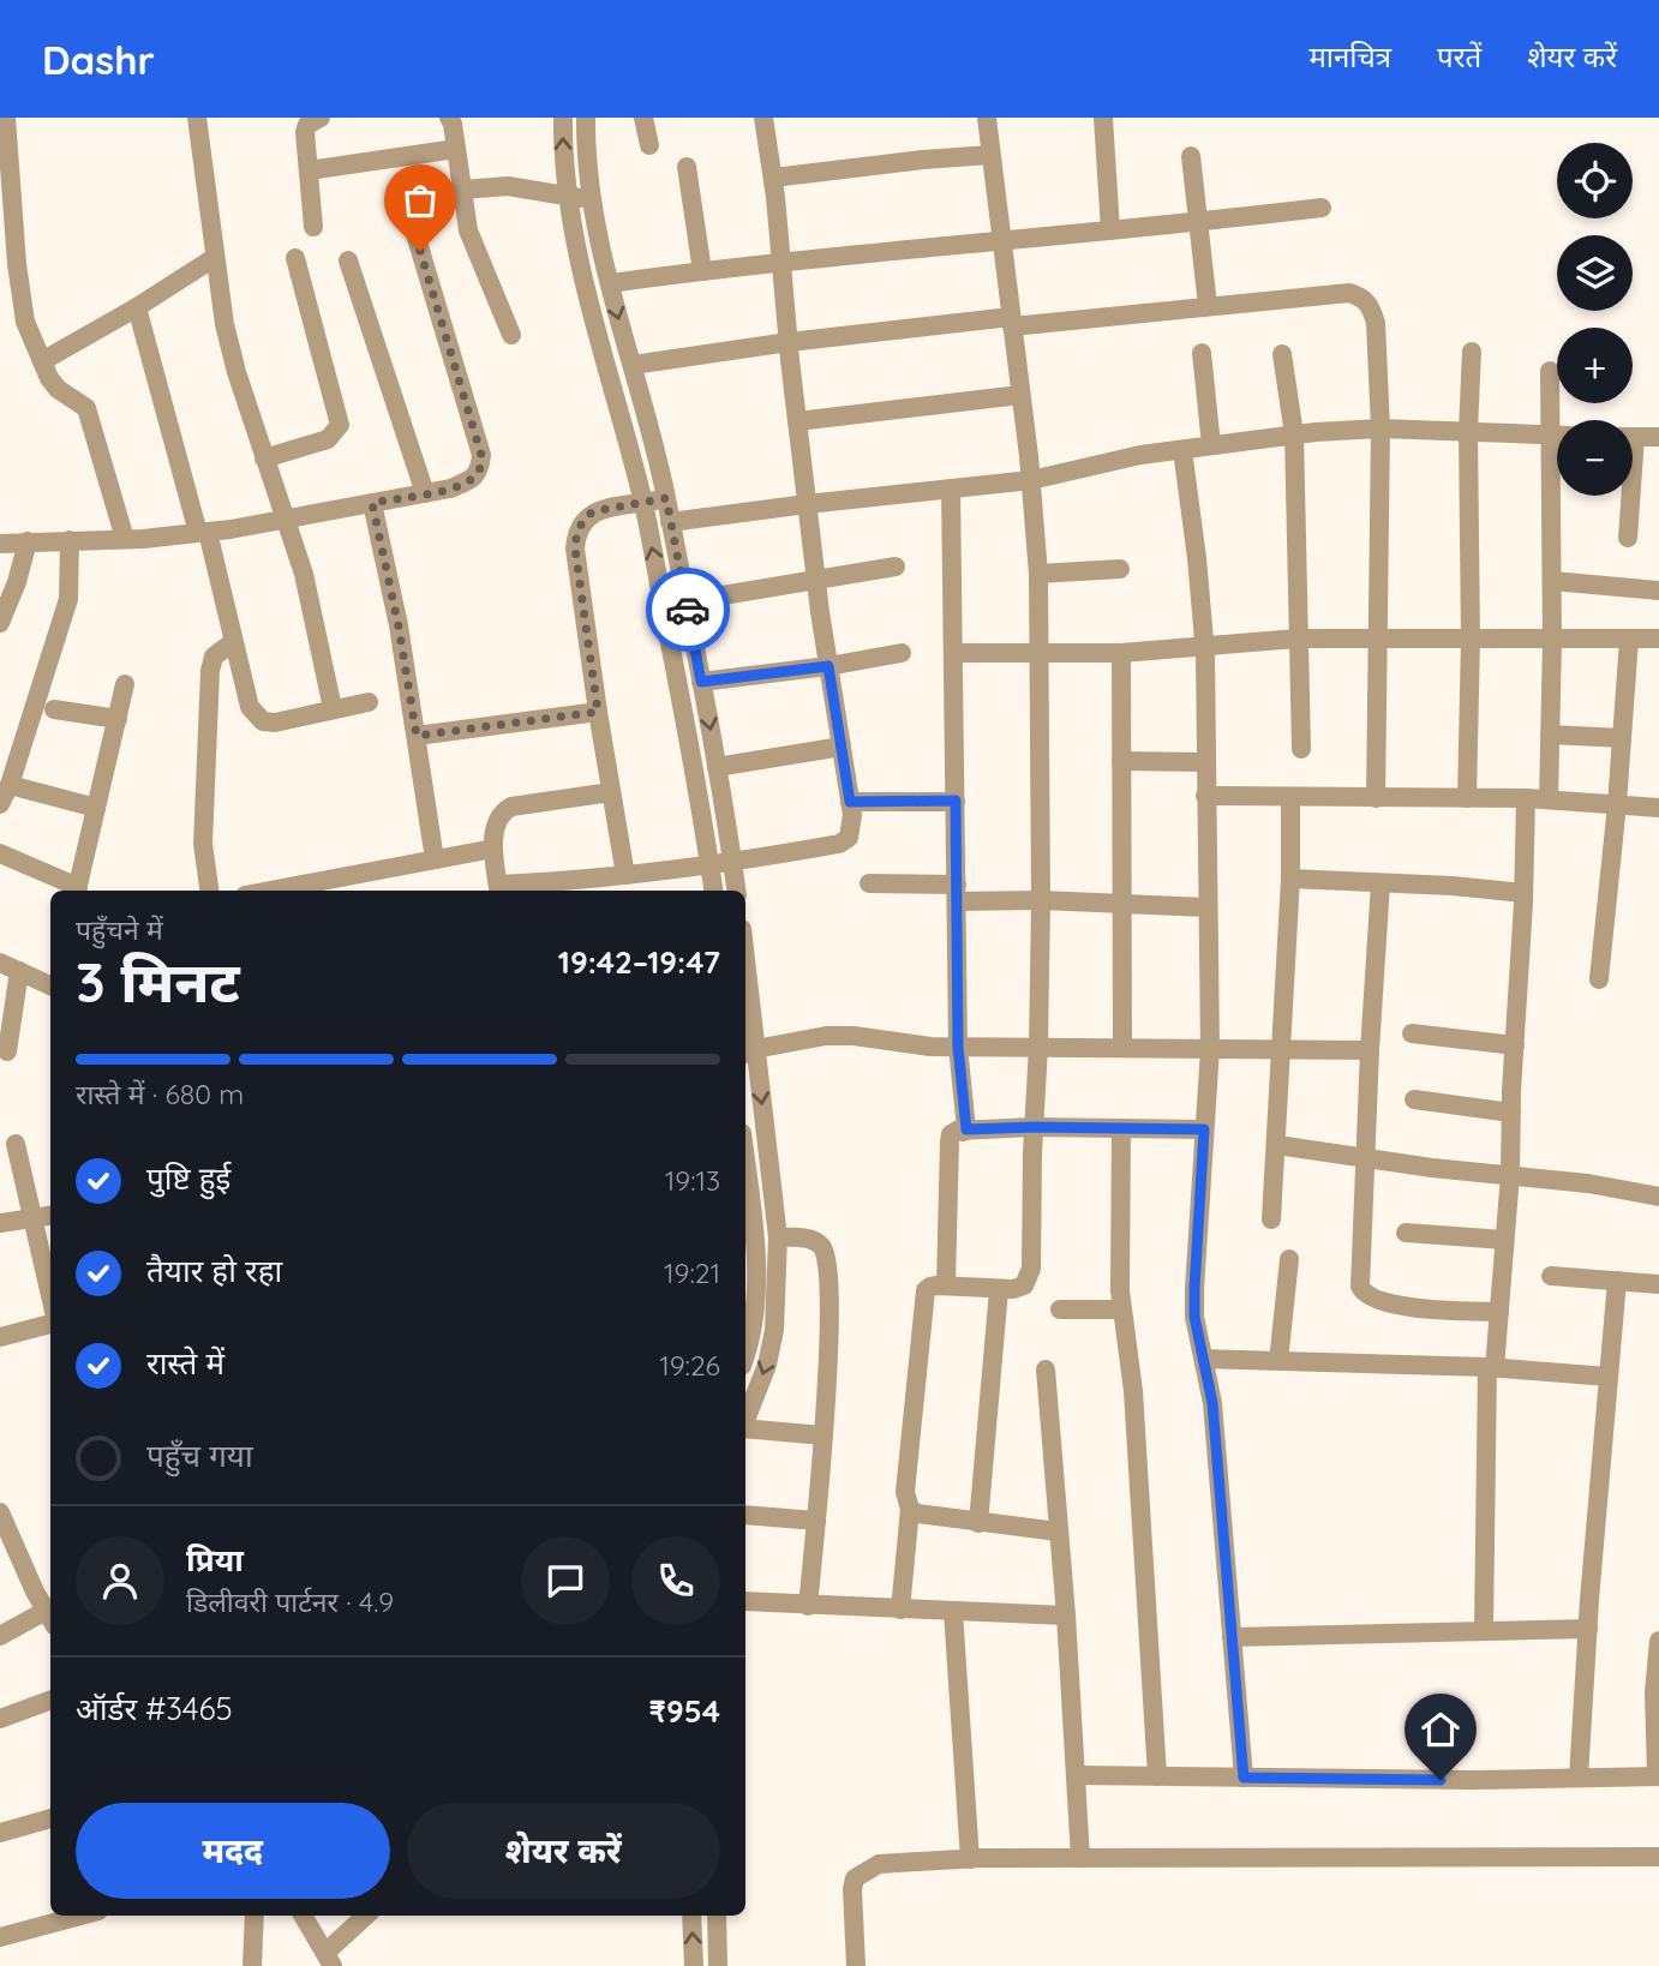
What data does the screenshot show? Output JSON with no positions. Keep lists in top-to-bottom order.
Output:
{
  "page": {
    "header": "Dashr",
    "nav": ["मानचित्र", "परतें", "शेयर करें"],
    "map_buttons": ["+", "−"],
    "heading": ["3 मिनट", "पहुँचने में", "19:42–19:47"],
    "panel": [
      "प्रिया",
      "डिलीवरी पार्टनर · 4.9",
      "ऑर्डर #3465",
      "₹954"
    ],
    "bar": "रास्ते में · 680 m",
    "list": [
      ["पुष्टि हुई", "19:13"],
      ["तैयार हो रहा", "19:21"],
      ["रास्ते में", "19:26"],
      "पहुँच गया"
    ],
    "buttons": ["मदद", "शेयर करें"]
  }
}
